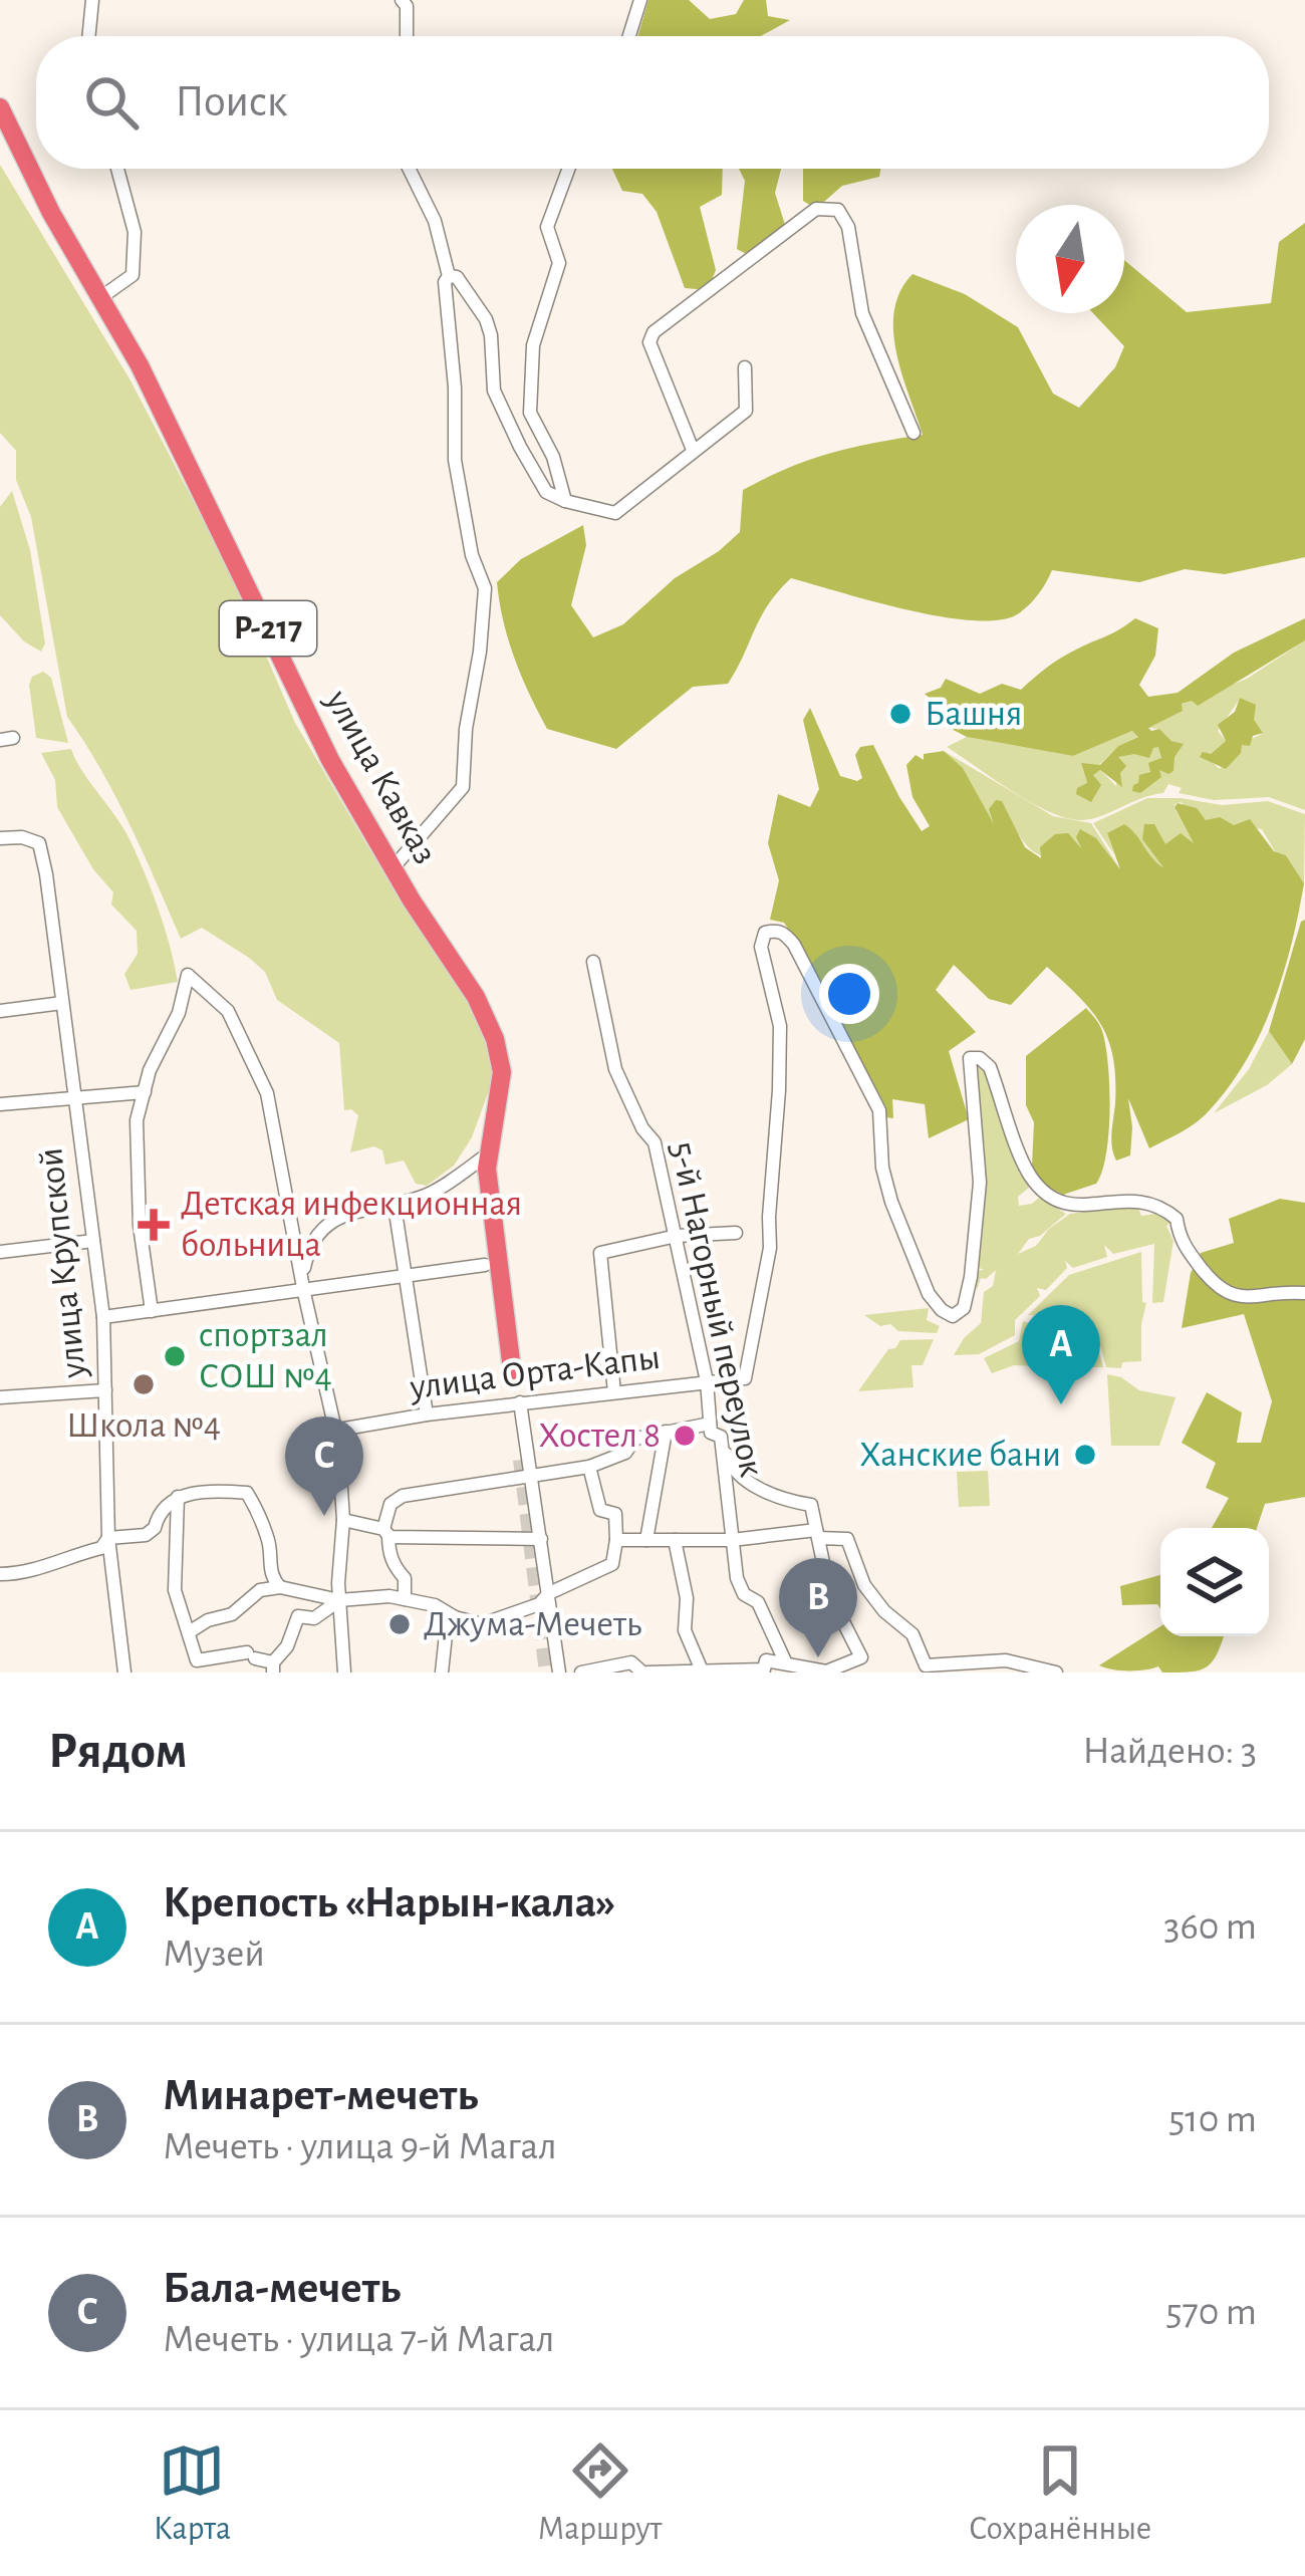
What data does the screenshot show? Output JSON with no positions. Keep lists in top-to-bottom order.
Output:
{
  "streets": {
    "highway": ["Р-217", "улица Кавказ"],
    "street": ["улица Крупской", "5-й Нагорный переулок", "улица Орта-Капы"]
  },
  "crossings": [
    ["5-й Нагорный переулок", "улица Орта-Капы"]
  ],
  "places": {
    "other": [
      "Башня",
      "спортзал СОШ №4",
      "Школа №4",
      "Хостел 8",
      "Ханские бани",
      "Джума-Мечеть"
    ],
    "health": ["Детская инфекционная больница"]
  },
  "north": "bottom",
  "page": {
    "search": "Поиск",
    "pins": ["A", "C", "B"],
    "heading": ["Рядом", "Найдено: 3"],
    "list": [
      {
        "mark": "A",
        "name": "Крепость «Нарын-кала»",
        "note": "Музей",
        "value": "360 m"
      },
      {
        "mark": "B",
        "name": "Минарет-мечеть",
        "note": "Мечеть · улица 9-й Магал",
        "value": "510 m"
      },
      {
        "mark": "C",
        "name": "Бала-мечеть",
        "note": "Мечеть · улица 7-й Магал",
        "value": "570 m"
      }
    ],
    "nav": ["Карта", "Маршрут", "Сохранённые"]
  }
}
